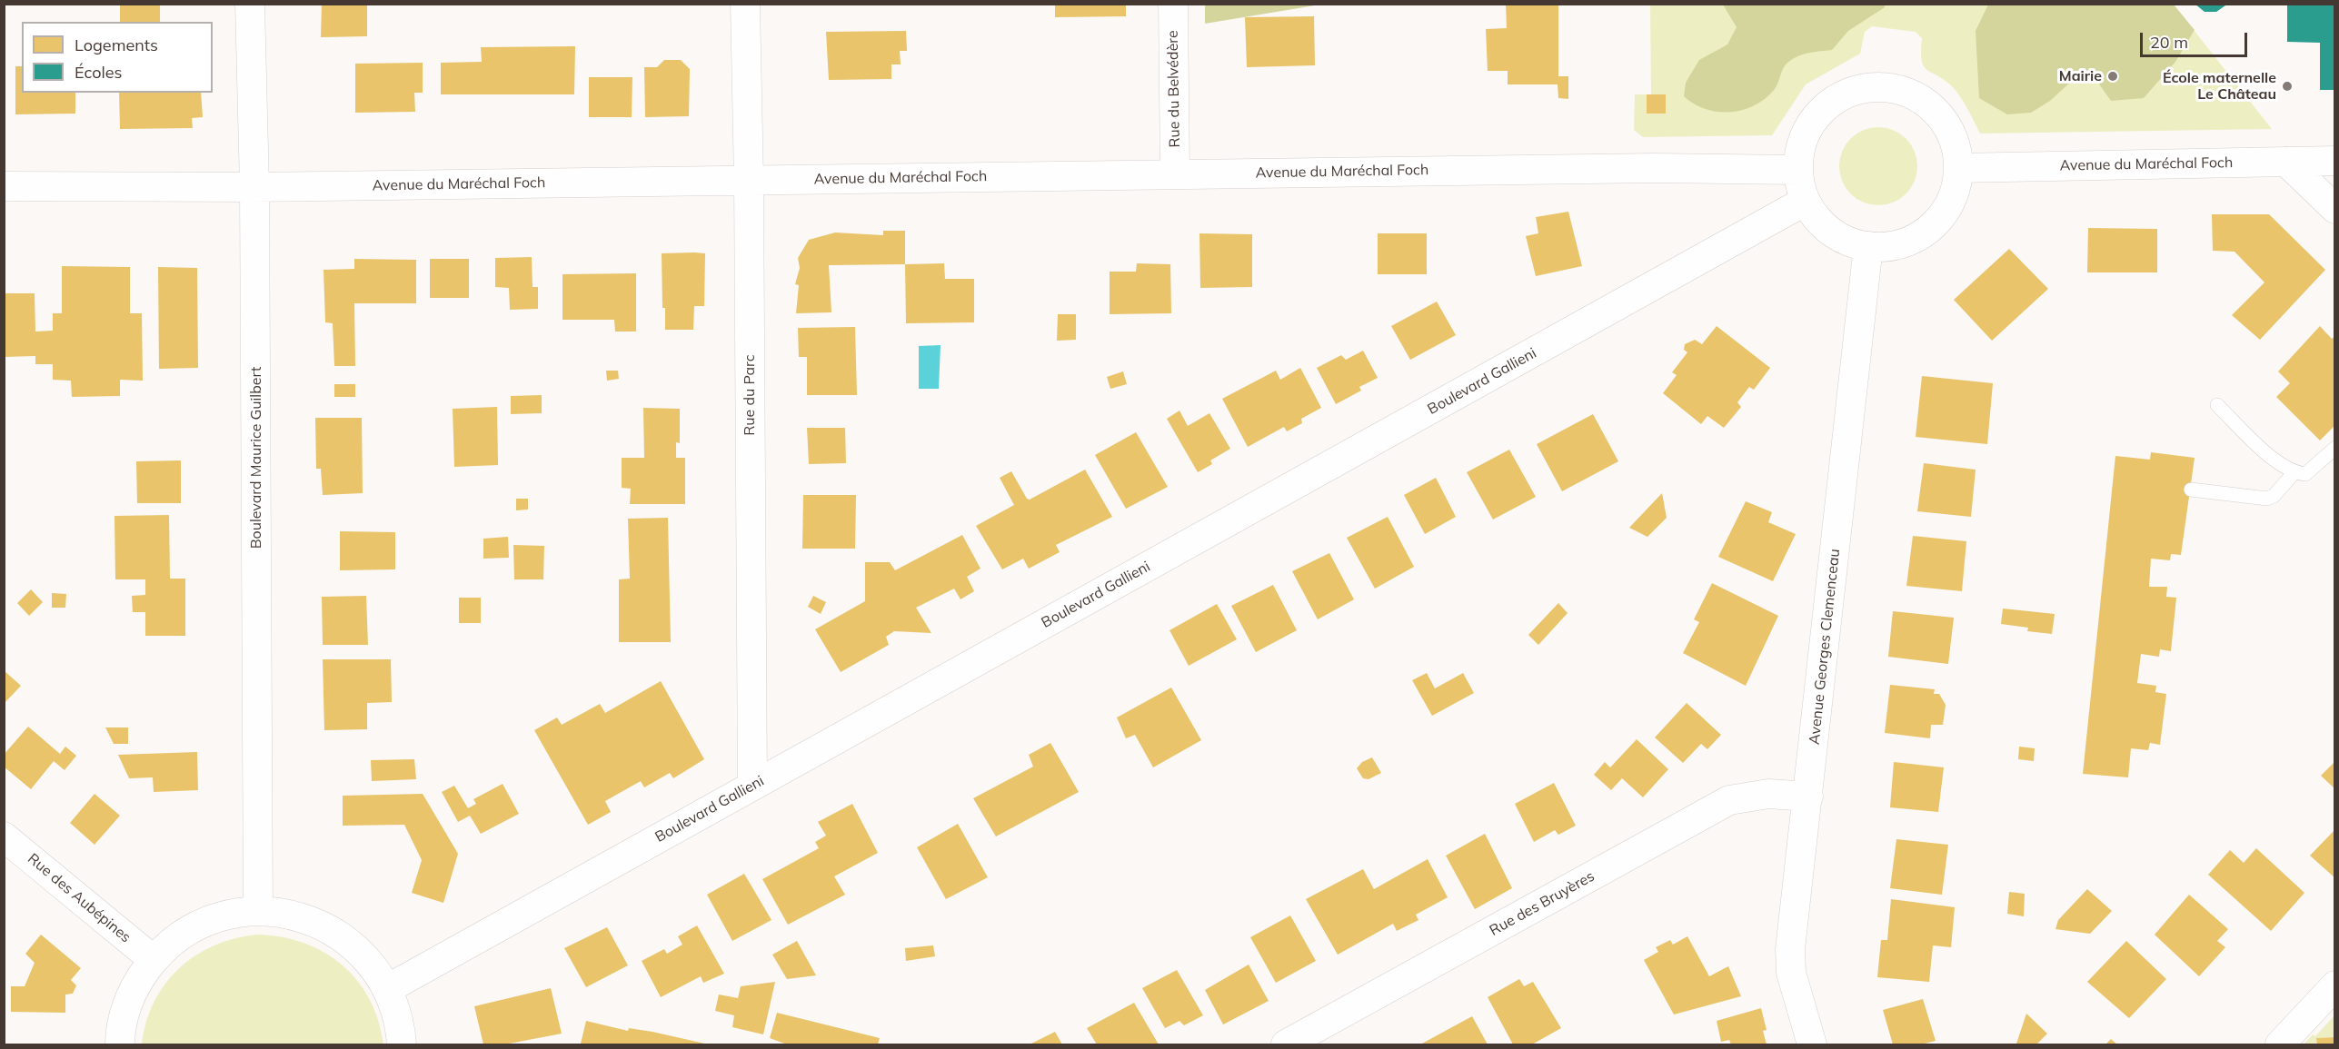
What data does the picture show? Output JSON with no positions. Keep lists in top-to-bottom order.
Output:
{
  "streets": {
    "street": [
      "Rue du Belvédère",
      "Avenue du Maréchal Foch",
      "Boulevard Gallieni",
      "Rue du Parc",
      "Boulevard Maurice Guilbert",
      "Avenue Georges Clemenceau",
      "Rue des Aubépines",
      "Rue des Bruyères"
    ]
  },
  "crossings": [
    ["Rue du Belvédère", "Avenue du Maréchal Foch"],
    ["Avenue du Maréchal Foch", "Boulevard Gallieni"],
    ["Avenue du Maréchal Foch", "Rue du Parc"],
    ["Avenue du Maréchal Foch", "Boulevard Maurice Guilbert"],
    ["Avenue du Maréchal Foch", "Avenue Georges Clemenceau"],
    ["Boulevard Gallieni", "Rue du Parc"],
    ["Boulevard Gallieni", "Avenue Georges Clemenceau"],
    ["Avenue Georges Clemenceau", "Rue des Bruyères"]
  ],
  "places": ["Mairie", "École maternelle Le Château"],
  "legend": ["Logements", "Écoles"],
  "scale_bar": "20 m"
}
